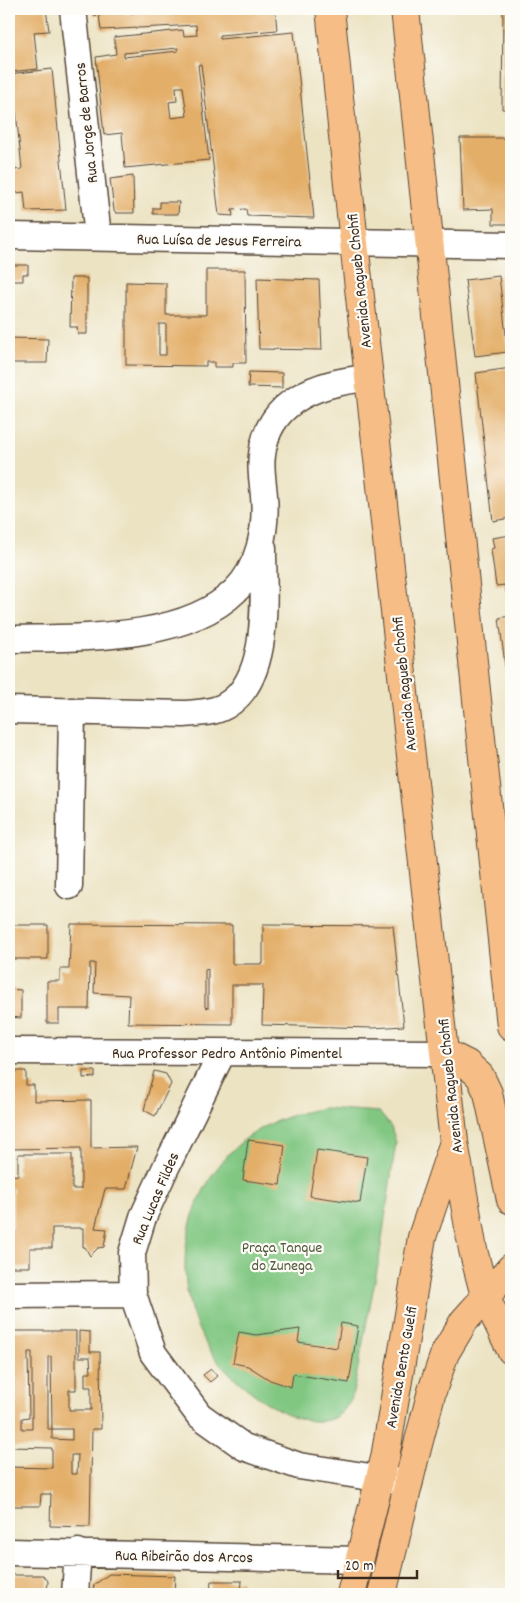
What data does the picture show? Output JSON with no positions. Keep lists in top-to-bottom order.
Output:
{
  "streets": {
    "main road": ["Avenida Ragueb Chohfi", "Avenida Bento Guelfi"],
    "street": [
      "Rua Jorge de Barros",
      "Rua Luísa de Jesus Ferreira",
      "Rua Professor Pedro Antônio Pimentel",
      "Rua Lucas Fildes",
      "Rua Ribeirão dos Arcos"
    ]
  },
  "crossings": [
    ["Rua Jorge de Barros", "Rua Luísa de Jesus Ferreira"],
    ["Rua Luísa de Jesus Ferreira", "Avenida Ragueb Chohfi"],
    ["Avenida Ragueb Chohfi", "Rua Professor Pedro Antônio Pimentel"],
    ["Avenida Ragueb Chohfi", "Avenida Bento Guelfi"],
    ["Rua Professor Pedro Antônio Pimentel", "Rua Lucas Fildes"],
    ["Rua Lucas Fildes", "Avenida Bento Guelfi"],
    ["Avenida Bento Guelfi", "Rua Ribeirão dos Arcos"]
  ],
  "parks": ["Praça Tanque do Zunega"],
  "scale_bar": "20 m"
}
